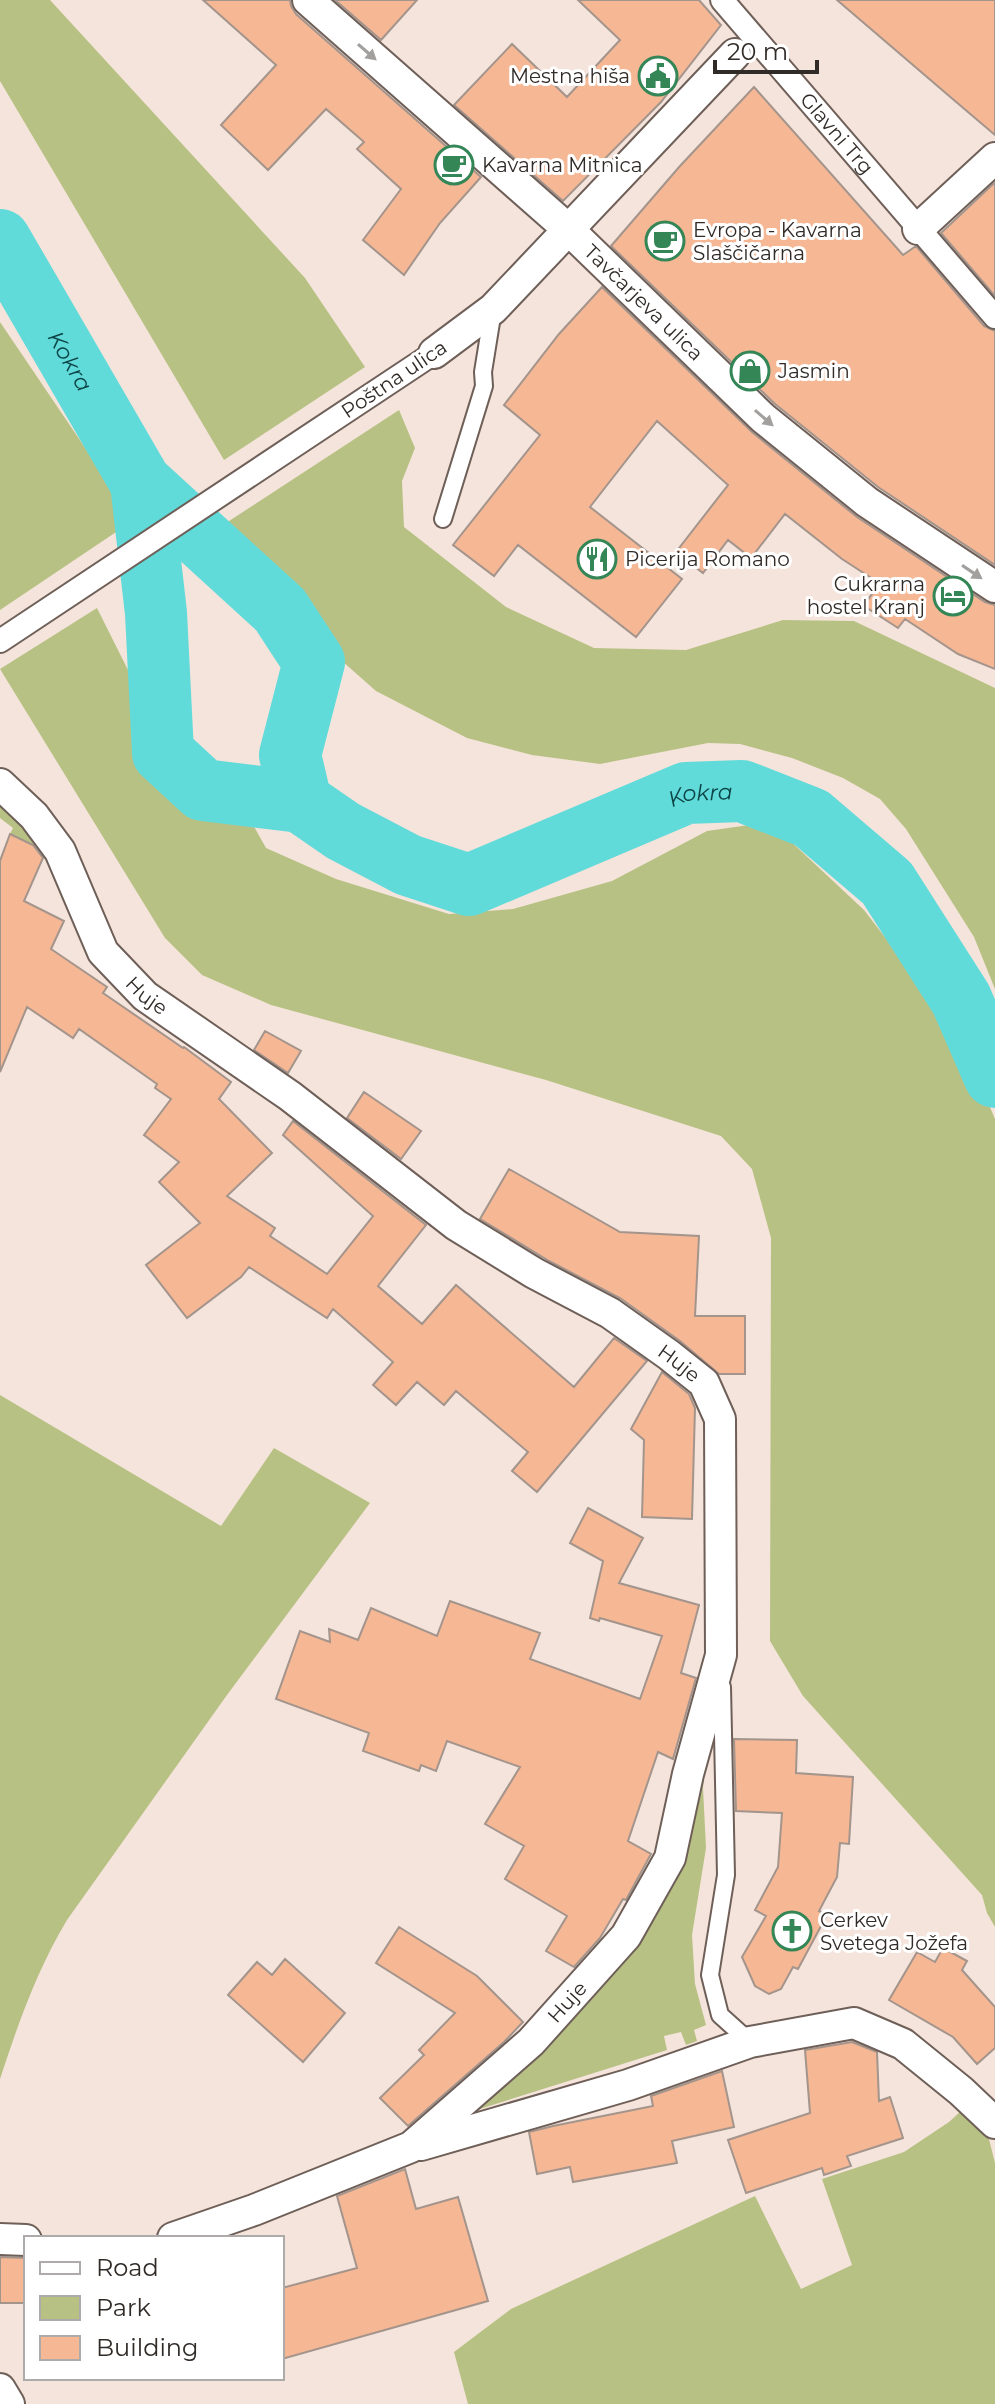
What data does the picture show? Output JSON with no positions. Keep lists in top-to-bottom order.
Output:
{
  "streets": {
    "street": [
      "Glavni Trg",
      "Tavčarjeva ulica",
      "Poštna ulica",
      "Huje"
    ]
  },
  "crossings": [
    ["Glavni Trg", "Poštna ulica"],
    ["Tavčarjeva ulica", "Poštna ulica"]
  ],
  "one_way": ["Tavčarjeva ulica"],
  "water": ["Kokra"],
  "places": {
    "public building": ["Mestna hiša"],
    "cafe": ["Kavarna Mitnica", "Evropa - Kavarna Slaščičarna"],
    "shop": ["Jasmin"],
    "restaurant": ["Picerija Romano"],
    "hotel": ["Cukrarna hostel Kranj"],
    "church": ["Cerkev Svetega Jožefa"]
  },
  "legend": ["Road", "Park", "Building"],
  "scale_bar": "20 m"
}
